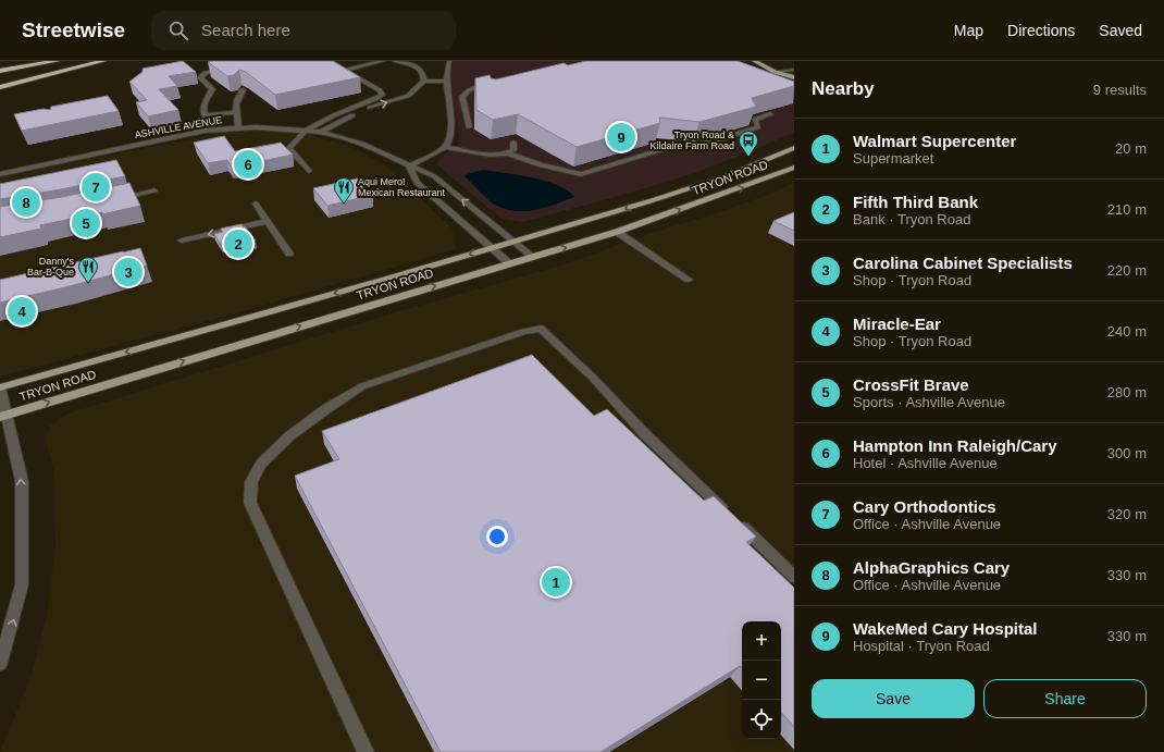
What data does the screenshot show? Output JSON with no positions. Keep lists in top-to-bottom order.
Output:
{
  "streets": {
    "main road": ["TRYON ROAD"],
    "street": ["ASHVILLE AVENUE"]
  },
  "crossings": [
    ["ASHVILLE AVENUE", "TRYON ROAD"]
  ],
  "places": {
    "bus stop": ["Tryon Road & Kildaire Farm Road"],
    "restaurant": ["Aqui Mero! Mexican Restaurant", "Danny's Bar-B-Que"]
  },
  "page": {
    "header": "Streetwise",
    "search": "Search here",
    "nav": ["Map", "Directions", "Saved"],
    "heading": ["Nearby", "9 results"],
    "list": [
      {
        "mark": "1",
        "name": "Walmart Supercenter",
        "note": "Supermarket",
        "value": "20 m"
      },
      {
        "mark": "2",
        "name": "Fifth Third Bank",
        "note": "Bank · Tryon Road",
        "value": "210 m"
      },
      {
        "mark": "3",
        "name": "Carolina Cabinet Specialists",
        "note": "Shop · Tryon Road",
        "value": "220 m"
      },
      {
        "mark": "4",
        "name": "Miracle-Ear",
        "note": "Shop · Tryon Road",
        "value": "240 m"
      },
      {
        "mark": "5",
        "name": "CrossFit Brave",
        "note": "Sports · Ashville Avenue",
        "value": "280 m"
      },
      {
        "mark": "6",
        "name": "Hampton Inn Raleigh/Cary",
        "note": "Hotel · Ashville Avenue",
        "value": "300 m"
      },
      {
        "mark": "7",
        "name": "Cary Orthodontics",
        "note": "Office · Ashville Avenue",
        "value": "320 m"
      },
      {
        "mark": "8",
        "name": "AlphaGraphics Cary",
        "note": "Office · Ashville Avenue",
        "value": "330 m"
      },
      {
        "mark": "9",
        "name": "WakeMed Cary Hospital",
        "note": "Hospital · Tryon Road",
        "value": "330 m"
      }
    ],
    "pins": [
      "9",
      "6",
      "7",
      "8",
      "5",
      "2",
      "3",
      "4",
      "1"
    ],
    "map_buttons": ["+", "−"],
    "buttons": ["Save", "Share"]
  }
}
